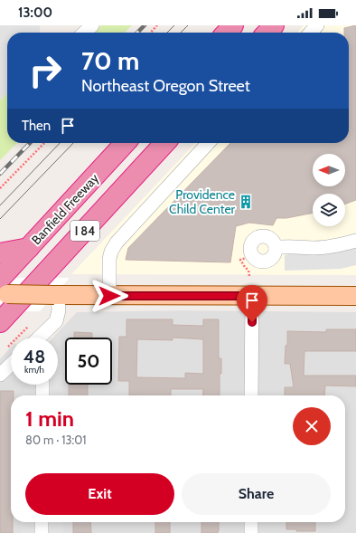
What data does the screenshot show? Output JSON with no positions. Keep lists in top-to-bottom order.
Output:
{
  "streets": {
    "highway": ["Banfield Freeway", "I 84"]
  },
  "places": {
    "building": ["Providence Child Center"]
  },
  "north": "left",
  "page": {
    "status": "13:00",
    "turn": ["70 m", "Northeast Oregon Street"],
    "then": "Then",
    "speed": "48 km/h",
    "limit": "50",
    "heading": ["1 min", "80 m · 13:01"],
    "buttons": ["Exit", "Share"]
  }
}
